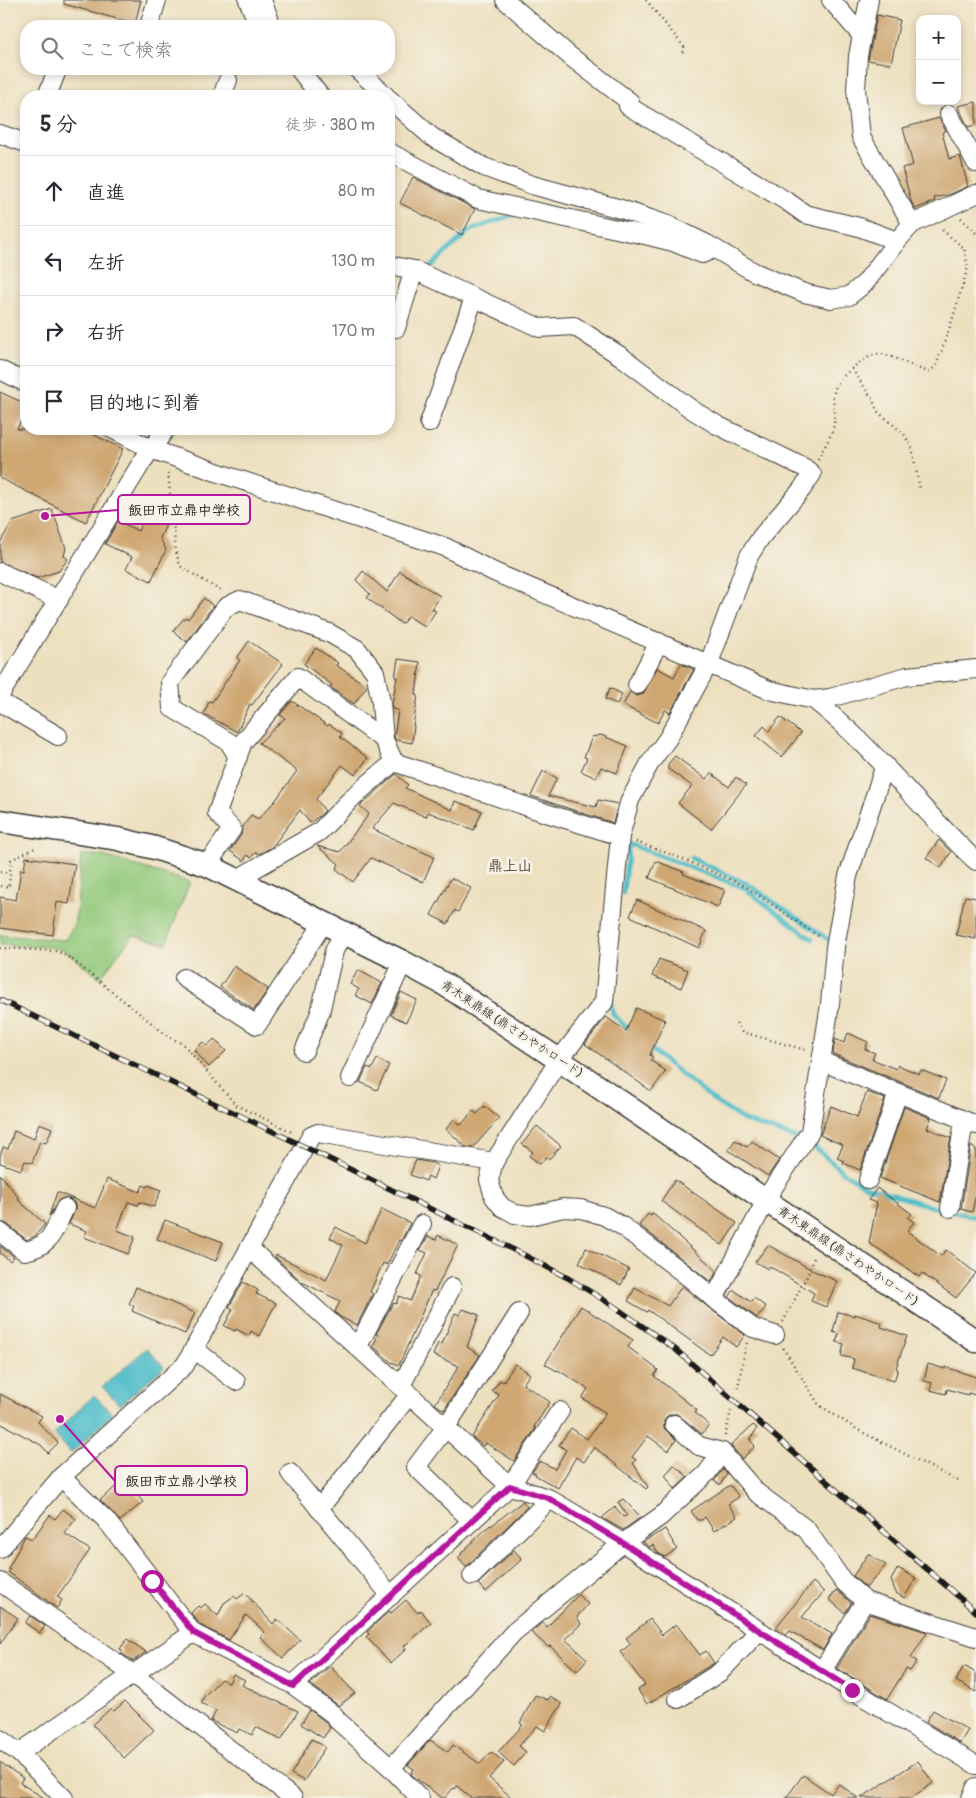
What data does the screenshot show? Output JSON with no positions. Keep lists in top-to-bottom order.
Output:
{
  "streets": {
    "main road": ["青木東鼎線 (鼎さわやかロード)"]
  },
  "districts": ["鼎上山"],
  "places": ["飯田市立鼎中学校", "飯田市立鼎小学校"],
  "page": {
    "map_buttons": ["+", "−"],
    "search": "ここで検索",
    "heading": ["5 分", "徒歩 · 380 m"],
    "list": [
      ["直進", "80 m"],
      ["左折", "130 m"],
      ["右折", "170 m"],
      "目的地に到着"
    ]
  }
}
